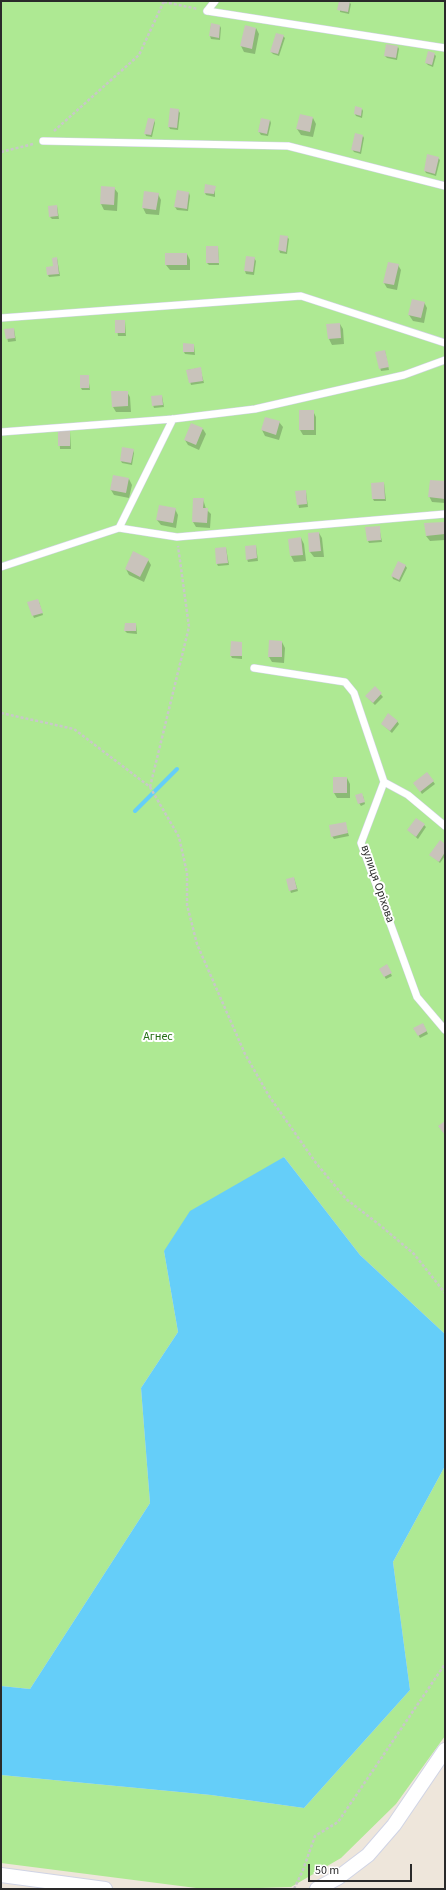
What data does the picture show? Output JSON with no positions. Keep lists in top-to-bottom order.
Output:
{
  "streets": {
    "lane": ["вулиця Оріхова"]
  },
  "parks": ["Агнес"],
  "scale_bar": "50 m"
}
